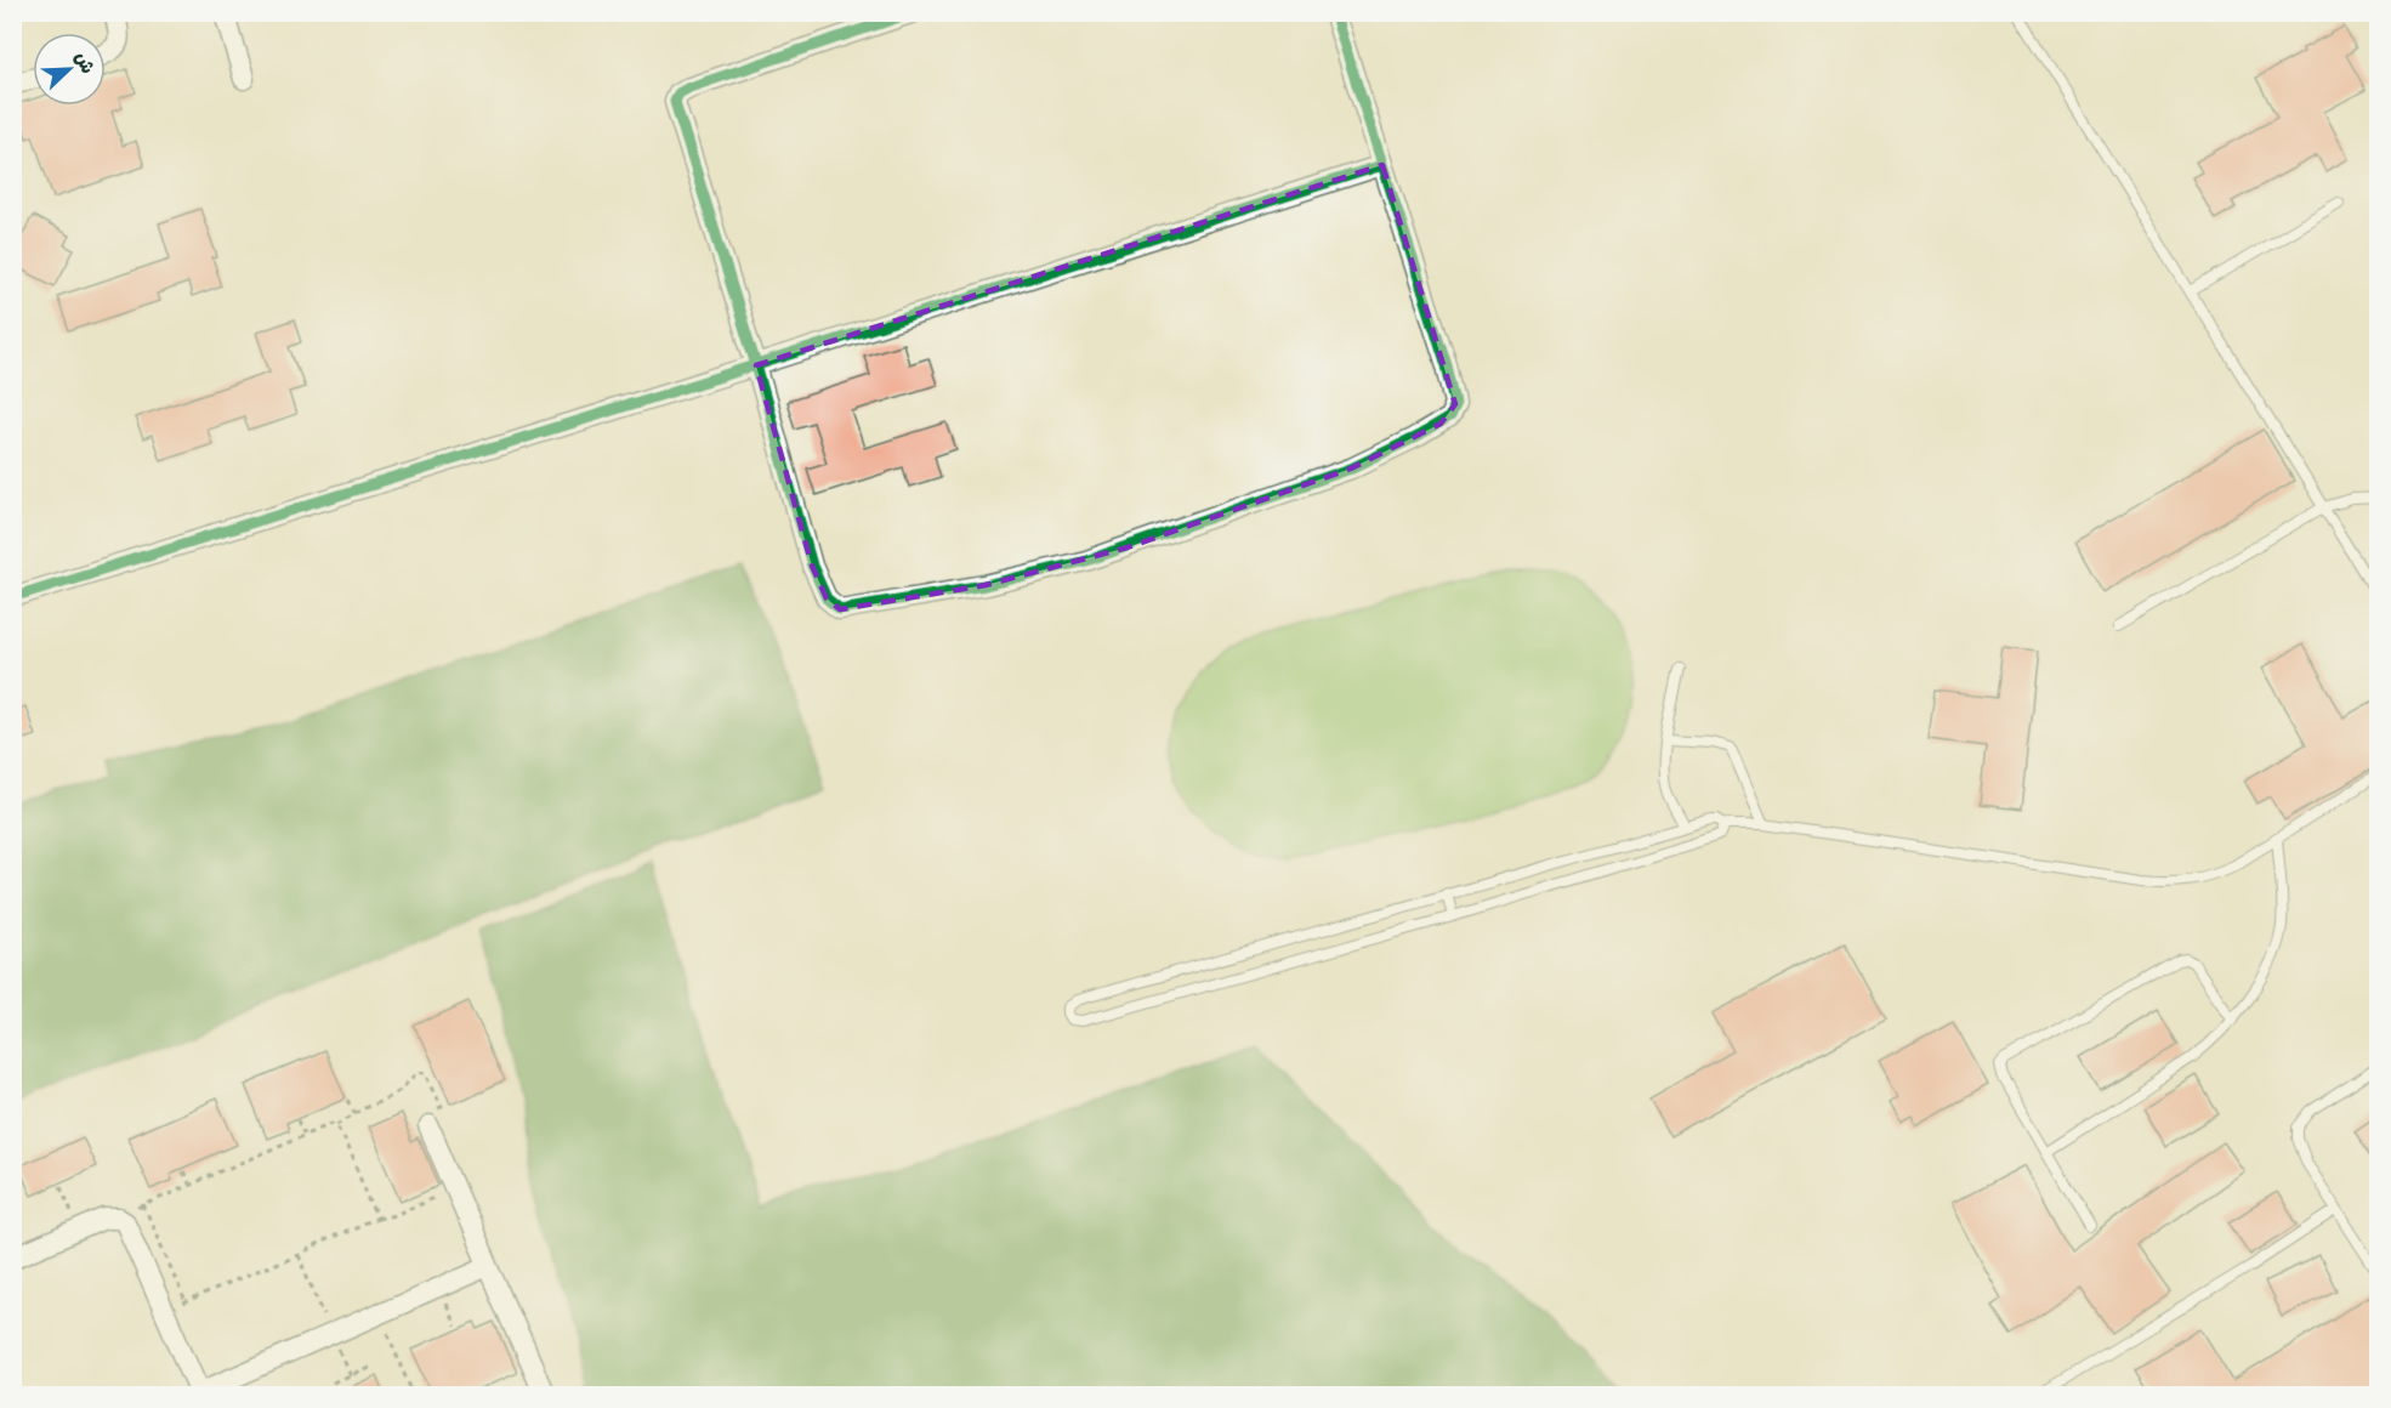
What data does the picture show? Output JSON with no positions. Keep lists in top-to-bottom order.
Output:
{
  "north": "top right"
}
